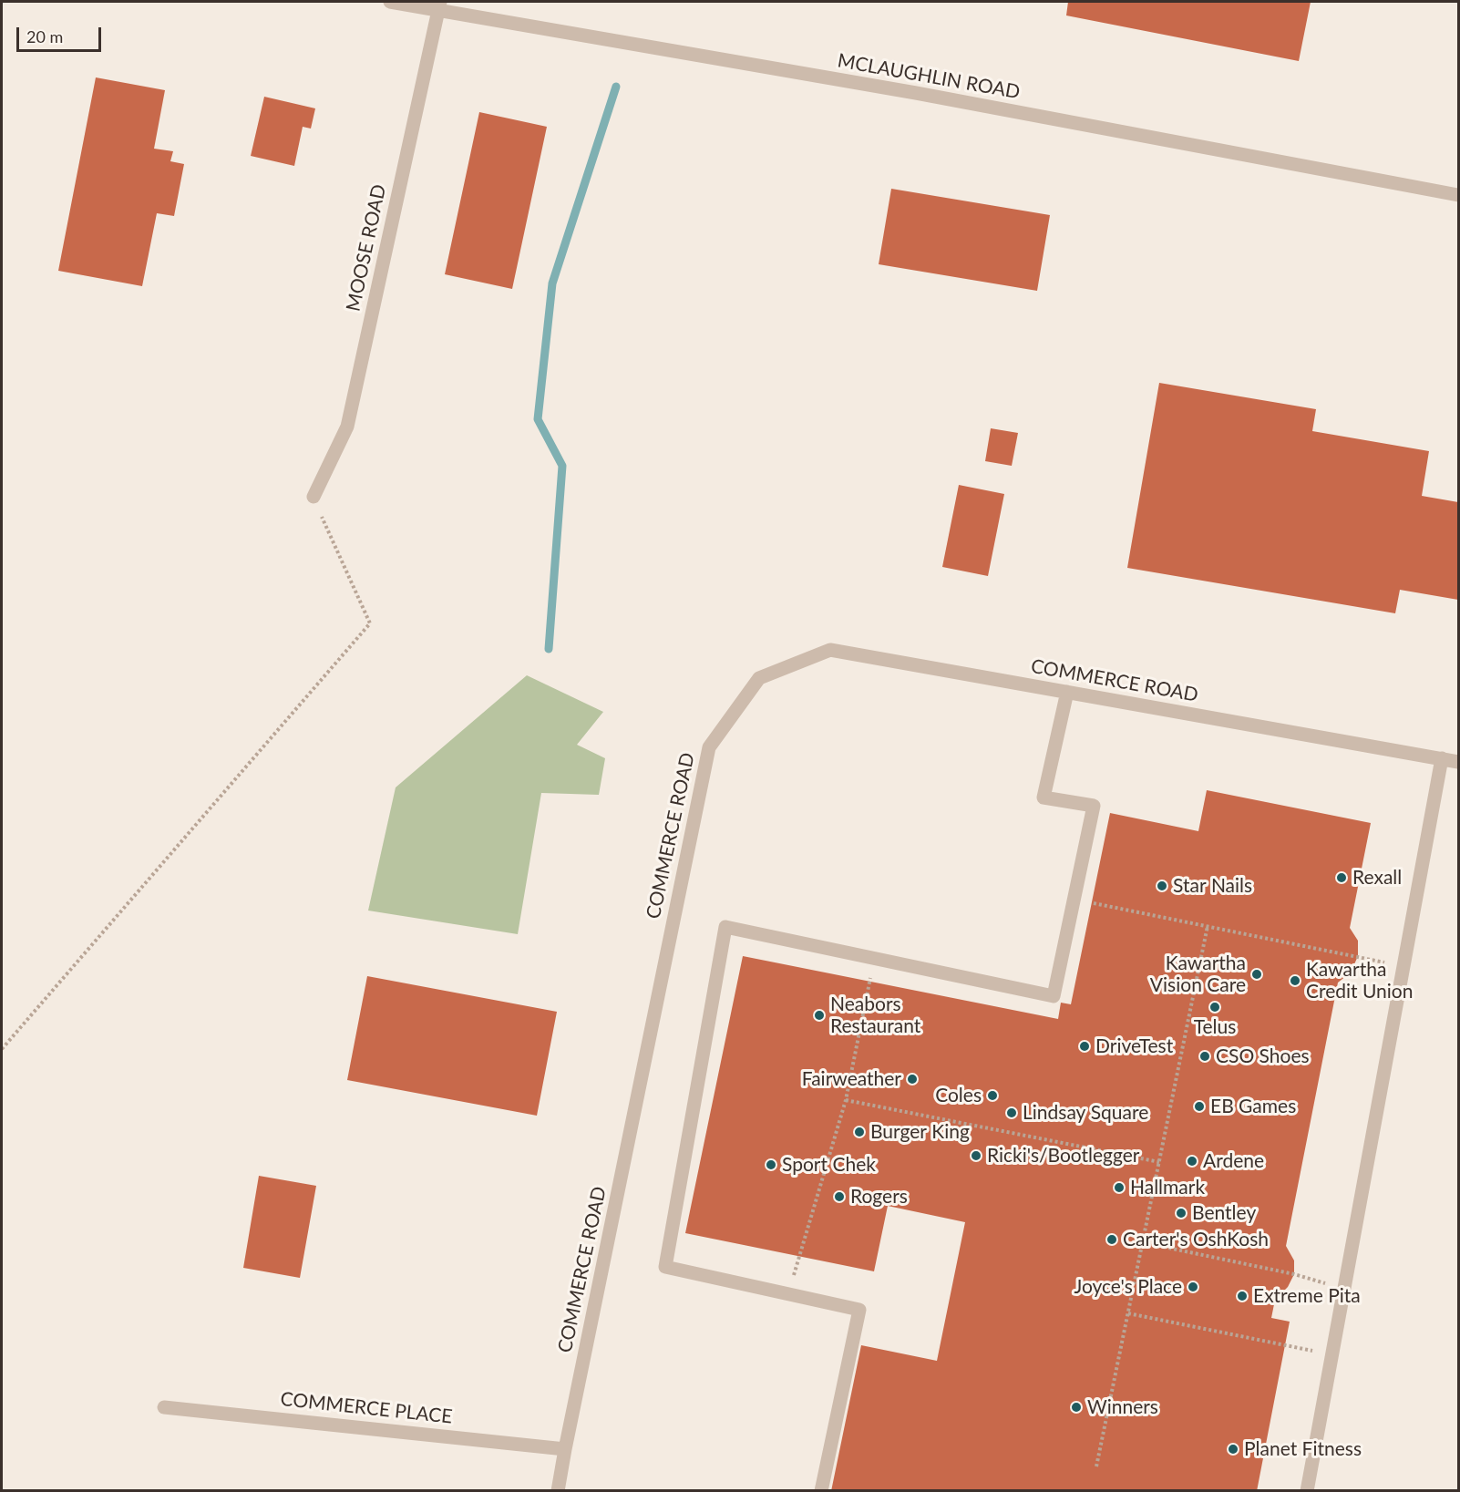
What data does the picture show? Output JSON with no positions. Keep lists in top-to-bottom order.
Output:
{
  "streets": {
    "street": [
      "MCLAUGHLIN ROAD",
      "MOOSE ROAD",
      "COMMERCE ROAD",
      "COMMERCE PLACE"
    ]
  },
  "crossings": [
    ["MCLAUGHLIN ROAD", "MOOSE ROAD"],
    ["COMMERCE ROAD", "COMMERCE PLACE"]
  ],
  "places": [
    "Rexall",
    "Star Nails",
    "Kawartha Vision Care",
    "Kawartha Credit Union",
    "Telus",
    "Neabors Restaurant",
    "DriveTest",
    "CSO Shoes",
    "Fairweather",
    "Coles",
    "EB Games",
    "Lindsay Square",
    "Burger King",
    "Ricki's/Bootlegger",
    "Ardene",
    "Sport Chek",
    "Hallmark",
    "Rogers",
    "Bentley",
    "Carter's OshKosh",
    "Joyce's Place",
    "Extreme Pita",
    "Winners",
    "Planet Fitness"
  ],
  "scale_bar": "20 m"
}
